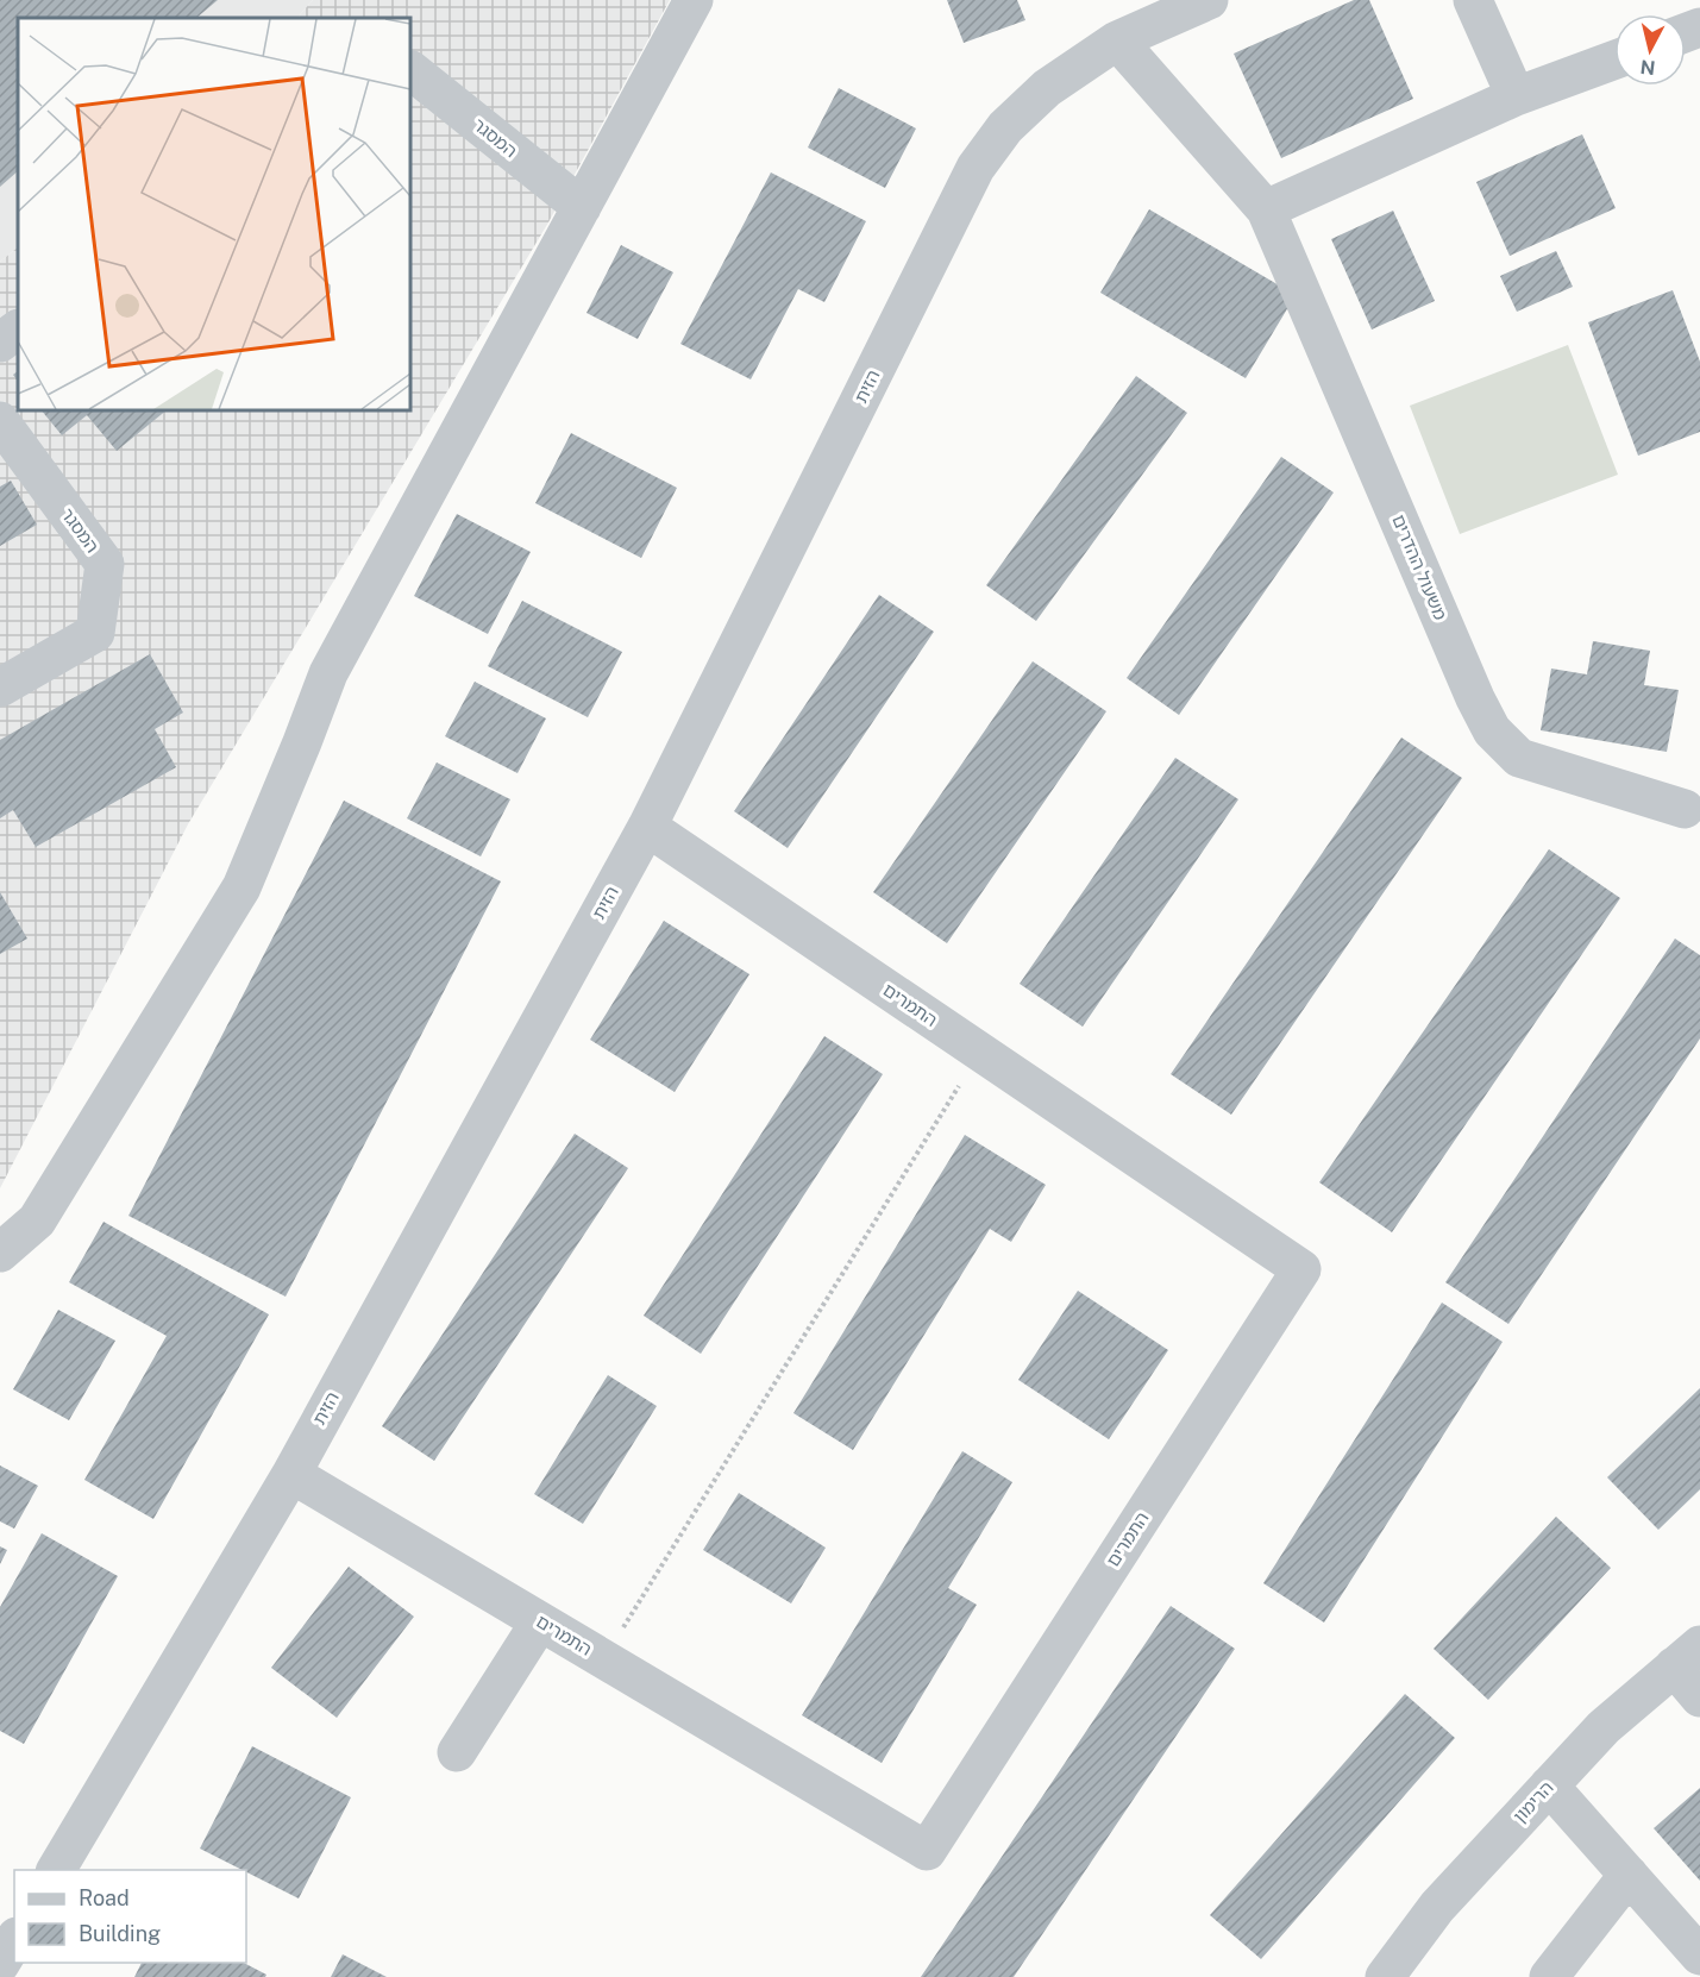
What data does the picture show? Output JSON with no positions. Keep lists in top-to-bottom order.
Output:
{
  "streets": {
    "street": [
      "המסגר",
      "הזית",
      "משעול ההדרים",
      "התמרים",
      "הרימון"
    ]
  },
  "crossings": [
    ["הזית", "משעול ההדרים"],
    ["הזית", "התמרים"]
  ],
  "legend": ["Road", "Building"],
  "north": "bottom"
}
